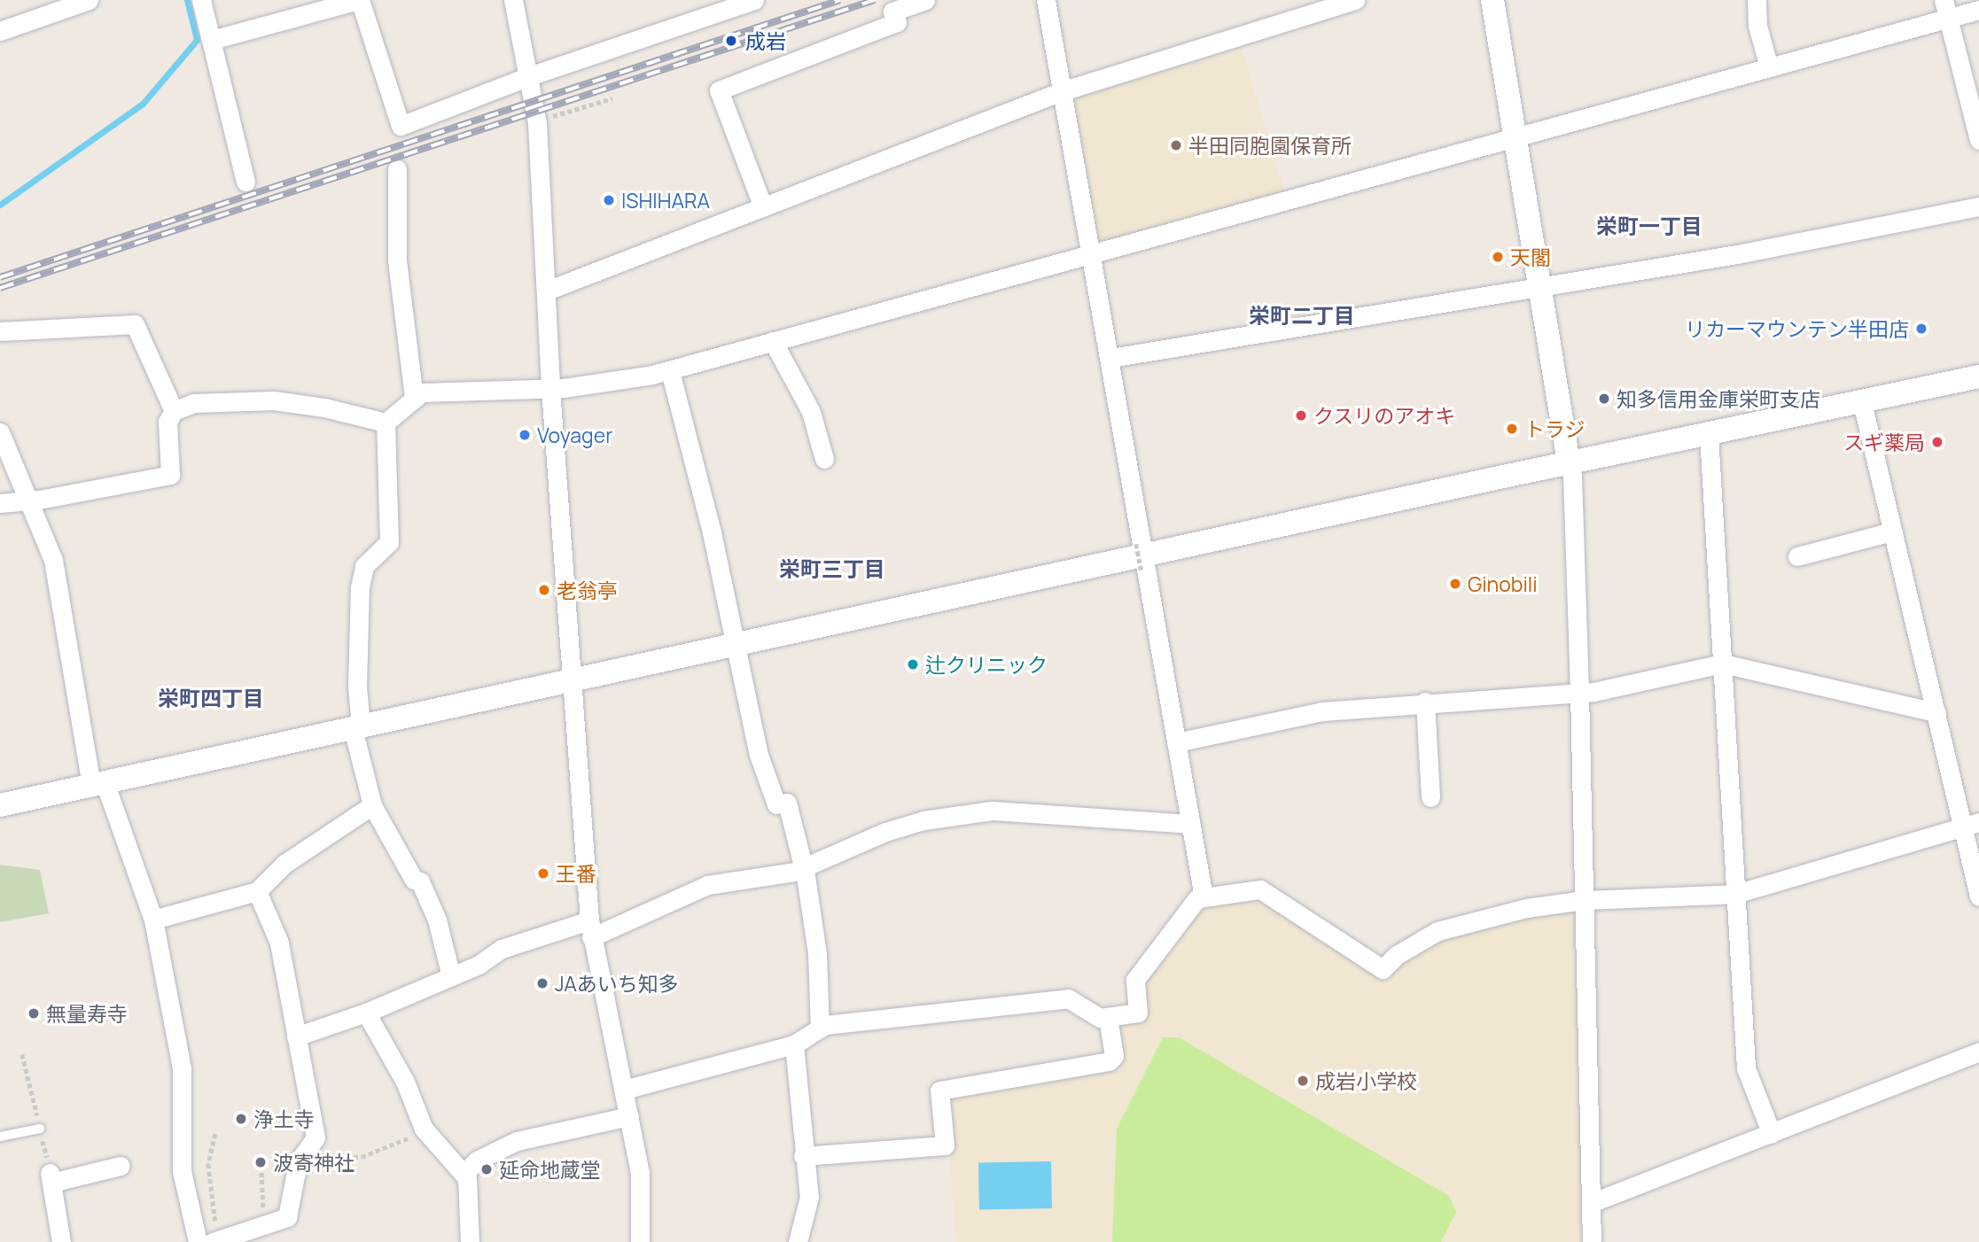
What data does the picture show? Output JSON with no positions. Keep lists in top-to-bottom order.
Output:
{
  "districts": [
    "栄町一丁目",
    "栄町二丁目",
    "栄町三丁目",
    "栄町四丁目"
  ],
  "places": [
    "成岩",
    "半田同胞園保育所",
    "ISHIHARA",
    "天閣",
    "リカーマウンテン半田店",
    "知多信用金庫栄町支店",
    "クスリのアオキ",
    "トラジ",
    "Voyager",
    "スギ薬局",
    "Ginobili",
    "老翁亭",
    "辻クリニック",
    "王番",
    "JAあいち知多",
    "無量寿寺",
    "成岩小学校",
    "浄土寺",
    "波寄神社",
    "延命地蔵堂"
  ]
}
